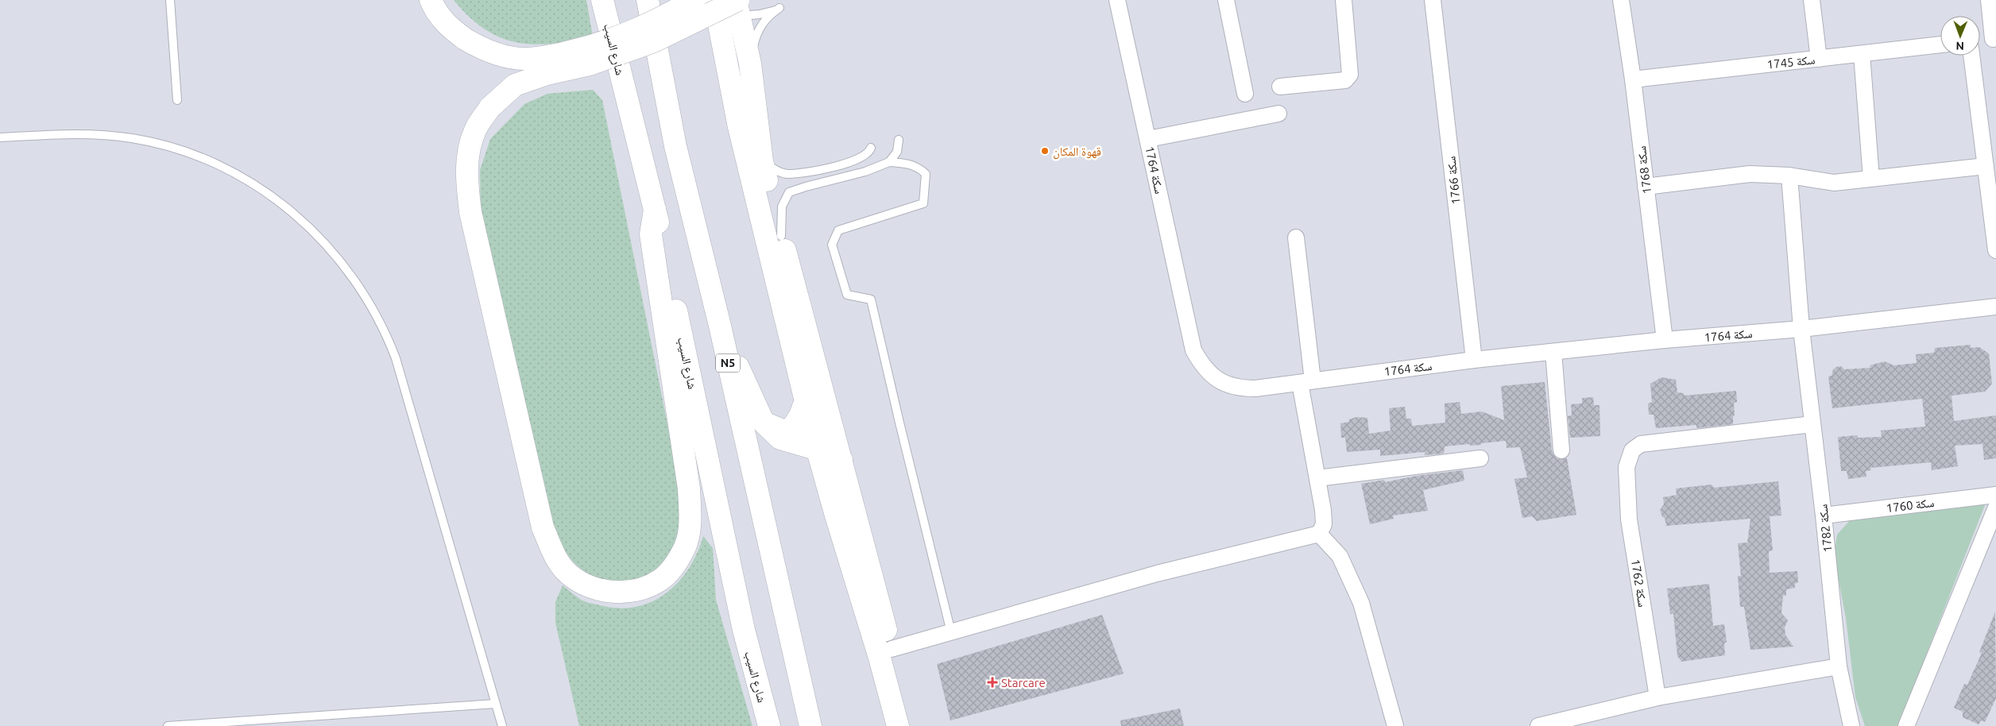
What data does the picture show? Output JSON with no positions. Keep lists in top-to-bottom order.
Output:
{
  "streets": {
    "main road": ["شارع السيب", "N5"],
    "street": [
      "سكة 1745",
      "سكة 1764",
      "سكة 1768",
      "سكة 1766",
      "سكة 1760",
      "سكة 1782",
      "سكة 1762"
    ]
  },
  "crossings": [
    ["سكة 1745", "سكة 1768"],
    ["سكة 1764", "سكة 1768"],
    ["سكة 1764", "سكة 1766"],
    ["سكة 1764", "سكة 1782"],
    ["سكة 1760", "سكة 1782"],
    ["سكة 1782", "سكة 1762"]
  ],
  "places": {
    "other": ["قهوة المكان"],
    "health": ["Starcare"]
  },
  "north": "bottom"
}
